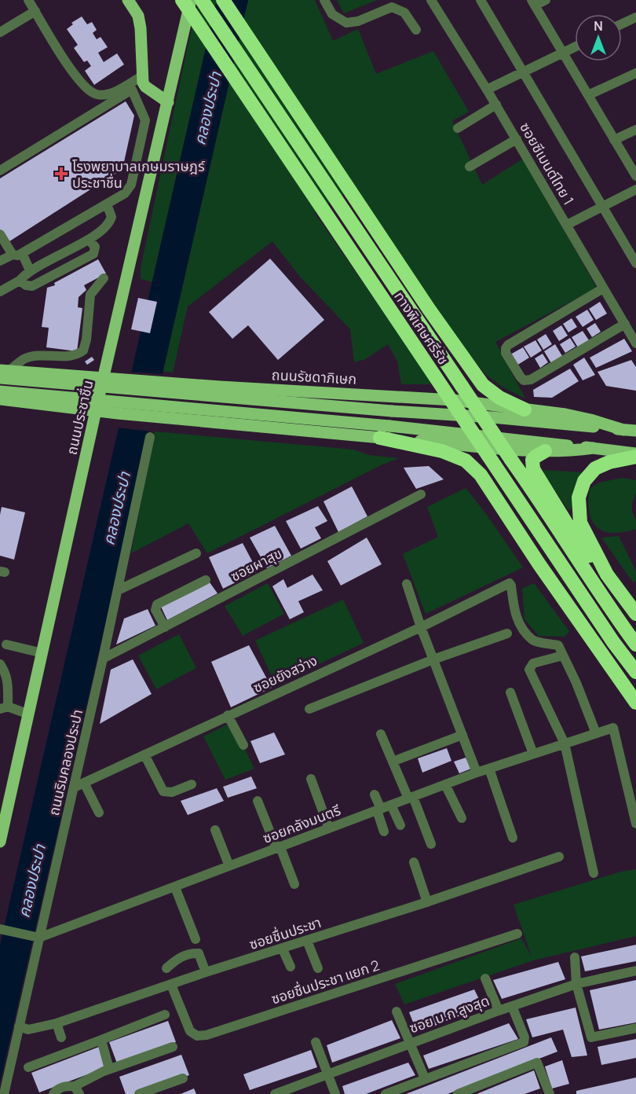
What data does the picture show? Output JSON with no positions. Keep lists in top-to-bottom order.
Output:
{
  "streets": {
    "highway": ["ทางพิเศษศรีรัช"],
    "main road": ["ถนนรัชดาภิเษก", "ถนนประชาชื่น"],
    "street": [
      "ซอยซีเมนต์ไทย 1",
      "ซอยผาสุข",
      "ซอยยังสว่าง",
      "ถนนริมคลองประปา",
      "ซอยคลังมนตรี",
      "ซอยชื่นประชา",
      "ซอยชื่นประชา แยก 2",
      "ซอย บ.ก.สูงสุด"
    ]
  },
  "crossings": [
    ["ถนนรัชดาภิเษก", "ถนนประชาชื่น"],
    ["ซอยผาสุข", "ถนนริมคลองประปา"],
    ["ซอยยังสว่าง", "ถนนริมคลองประปา"],
    ["ถนนริมคลองประปา", "ซอยคลังมนตรี"],
    ["ถนนริมคลองประปา", "ซอยชื่นประชา"],
    ["ซอยชื่นประชา", "ซอยชื่นประชา แยก 2"]
  ],
  "water": ["คลองประปา"],
  "places": {
    "health": ["โรงพยาบาลเกษมราษฎร์ ประชาชื่น"]
  },
  "north": "top"
}
